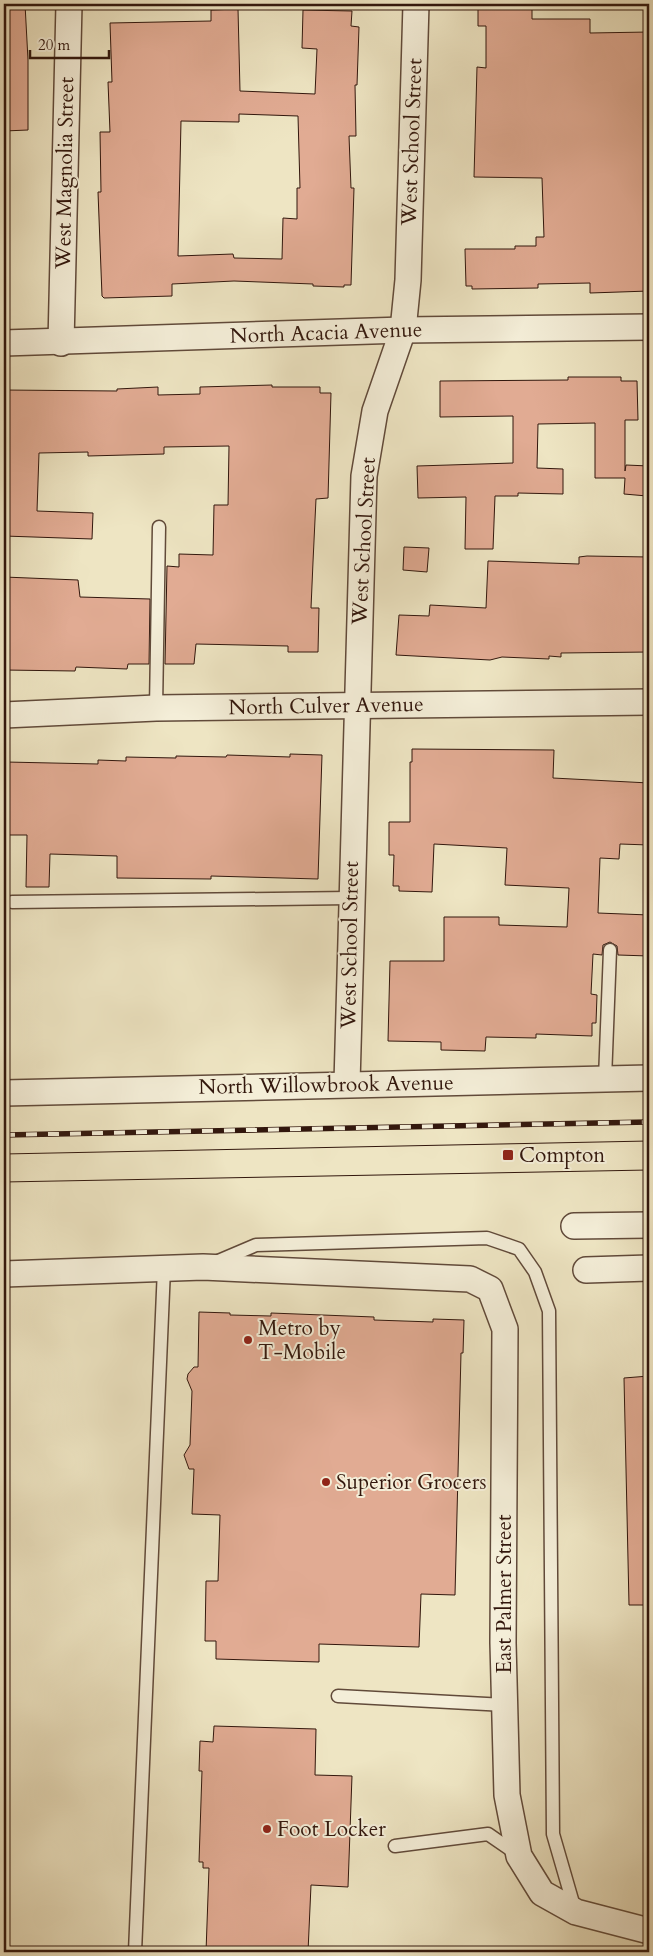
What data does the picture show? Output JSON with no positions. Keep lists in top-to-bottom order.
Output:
{
  "streets": {
    "street": [
      "West School Street",
      "West Magnolia Street",
      "North Acacia Avenue",
      "North Culver Avenue",
      "North Willowbrook Avenue",
      "East Palmer Street"
    ]
  },
  "crossings": [
    ["West School Street", "North Acacia Avenue"],
    ["West School Street", "North Culver Avenue"],
    ["West School Street", "North Willowbrook Avenue"],
    ["West Magnolia Street", "North Acacia Avenue"]
  ],
  "places": {
    "transit": ["Compton"],
    "other": ["Metro by T-Mobile", "Superior Grocers", "Foot Locker"]
  },
  "scale_bar": "20 m"
}
